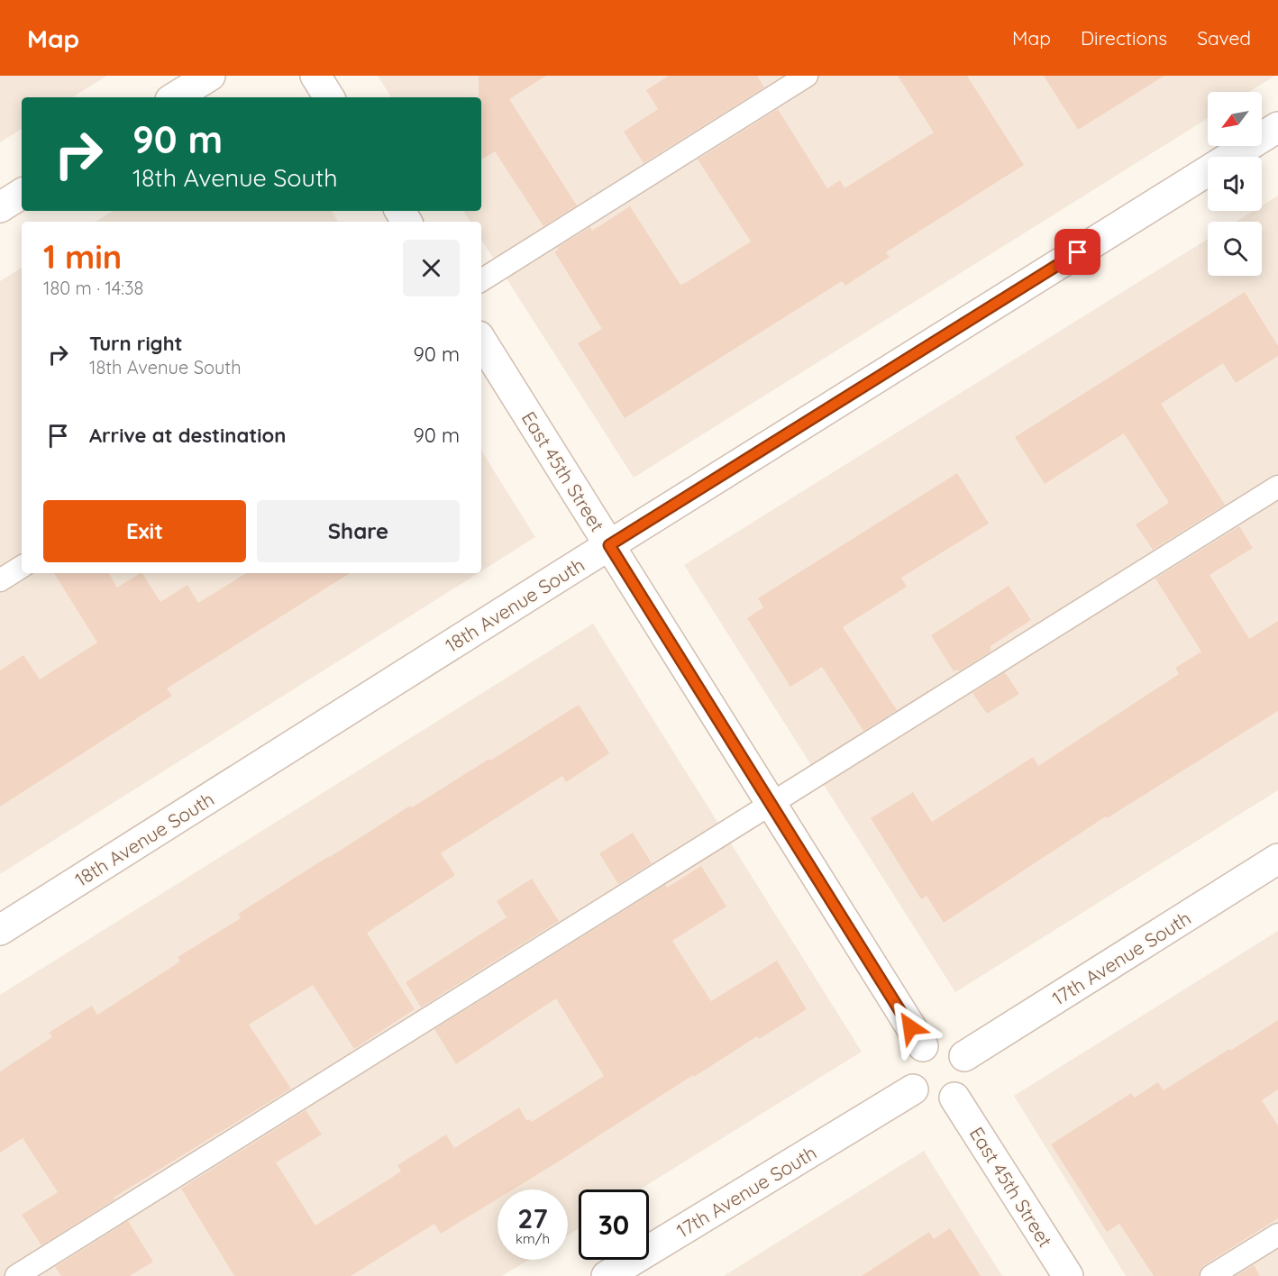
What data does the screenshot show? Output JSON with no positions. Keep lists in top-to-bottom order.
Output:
{
  "streets": {
    "street": ["East 45th Street", "18th Avenue South", "17th Avenue South"]
  },
  "crossings": [
    ["East 45th Street", "18th Avenue South"],
    ["East 45th Street", "17th Avenue South"]
  ],
  "north": "bottom left",
  "page": {
    "header": "Map",
    "nav": ["Map", "Directions", "Saved"],
    "turn": ["90 m", "18th Avenue South"],
    "heading": ["1 min", "180 m · 14:38"],
    "list": [
      {
        "name": "Turn right",
        "note": "18th Avenue South",
        "value": "90 m"
      },
      {
        "name": "Arrive at destination",
        "value": "90 m"
      }
    ],
    "buttons": ["Exit", "Share"],
    "speed": "27 km/h",
    "limit": "30"
  }
}
